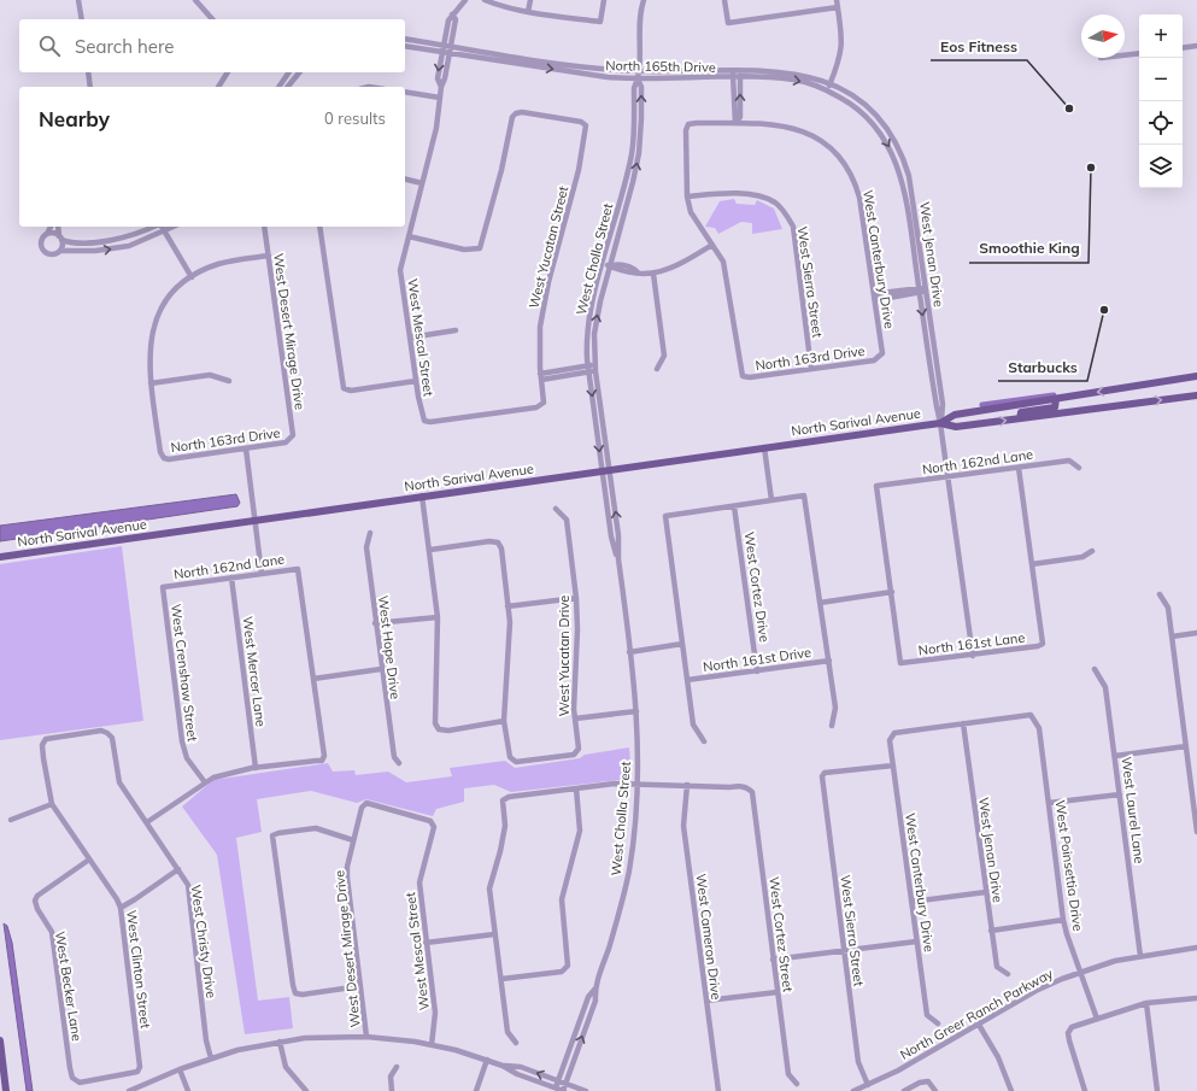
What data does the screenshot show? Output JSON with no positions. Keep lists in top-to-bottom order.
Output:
{
  "streets": {
    "main road": ["North Sarival Avenue"],
    "street": [
      "North 165th Drive",
      "West Yucatan Street",
      "West Jenan Drive",
      "West Cholla Street",
      "West Canterbury Drive",
      "West Sierra Street",
      "West Desert Mirage Drive",
      "West Mescal Street",
      "North 163rd Drive",
      "North 162nd Lane",
      "West Cortez Drive",
      "North 161st Lane",
      "West Hope Drive",
      "West Yucatan Drive",
      "North 161st Drive",
      "West Mercer Lane",
      "West Crenshaw Street",
      "West Laurel Lane",
      "West Poinsettia Drive",
      "West Cortez Street",
      "West Cameron Drive",
      "West Christy Drive",
      "West Clinton Street",
      "West Becker Lane",
      "North Greer Ranch Parkway"
    ]
  },
  "crossings": [
    ["North 165th Drive", "West Jenan Drive"],
    ["North 165th Drive", "West Cholla Street"],
    ["North 165th Drive", "West Mescal Street"],
    ["West Yucatan Street", "West Mescal Street"],
    ["West Jenan Drive", "West Canterbury Drive"],
    ["West Jenan Drive", "North Sarival Avenue"],
    ["West Jenan Drive", "North 162nd Lane"],
    ["West Jenan Drive", "North 161st Lane"],
    ["West Jenan Drive", "West Poinsettia Drive"],
    ["West Cholla Street", "North Sarival Avenue"],
    ["West Canterbury Drive", "West Sierra Street"],
    ["West Canterbury Drive", "North 163rd Drive"],
    ["West Canterbury Drive", "West Poinsettia Drive"],
    ["West Sierra Street", "North 163rd Drive"],
    ["West Sierra Street", "North Greer Ranch Parkway"],
    ["West Desert Mirage Drive", "West Mescal Street"],
    ["West Desert Mirage Drive", "North 163rd Drive"],
    ["North 162nd Lane", "North 161st Lane"],
    ["North 162nd Lane", "West Mercer Lane"],
    ["North 162nd Lane", "West Crenshaw Street"],
    ["West Cortez Drive", "North 161st Drive"],
    ["West Laurel Lane", "North Greer Ranch Parkway"],
    ["West Poinsettia Drive", "North Greer Ranch Parkway"],
    ["West Cortez Street", "West Cameron Drive"],
    ["West Christy Drive", "West Clinton Street"],
    ["West Clinton Street", "West Becker Lane"]
  ],
  "places": ["Eos Fitness", "Smoothie King", "Starbucks"],
  "north": "right",
  "page": {
    "map_buttons": ["+", "−"],
    "search": "Search here",
    "heading": ["Nearby", "0 results"]
  }
}
